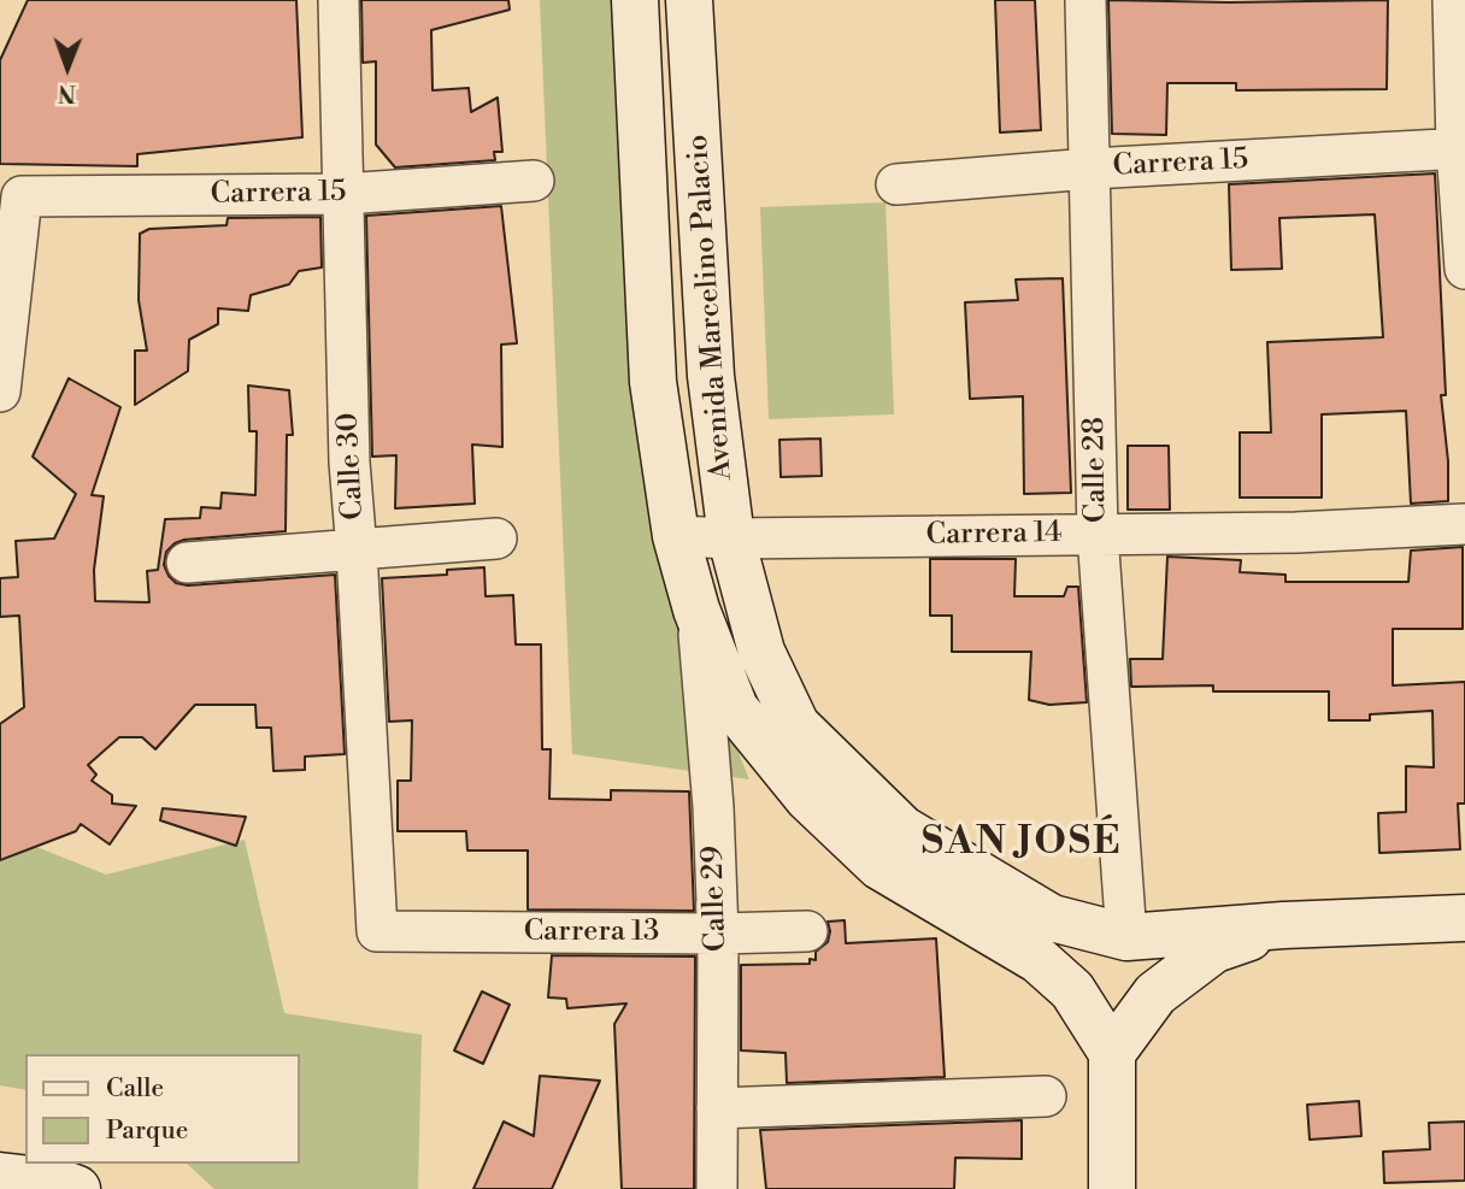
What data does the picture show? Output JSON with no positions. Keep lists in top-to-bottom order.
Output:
{
  "streets": {
    "main road": ["Avenida Marcelino Palacio"],
    "street": [
      "Carrera 15",
      "Calle 30",
      "Calle 28",
      "Carrera 14",
      "Calle 29",
      "Carrera 13"
    ]
  },
  "crossings": [
    ["Carrera 15", "Calle 30"],
    ["Carrera 15", "Calle 28"],
    ["Avenida Marcelino Palacio", "Calle 28"],
    ["Avenida Marcelino Palacio", "Carrera 14"],
    ["Avenida Marcelino Palacio", "Calle 29"],
    ["Calle 30", "Carrera 13"],
    ["Calle 28", "Carrera 14"],
    ["Calle 29", "Carrera 13"]
  ],
  "districts": ["SAN JOSÉ"],
  "legend": ["Calle", "Parque"],
  "north": "bottom"
}
